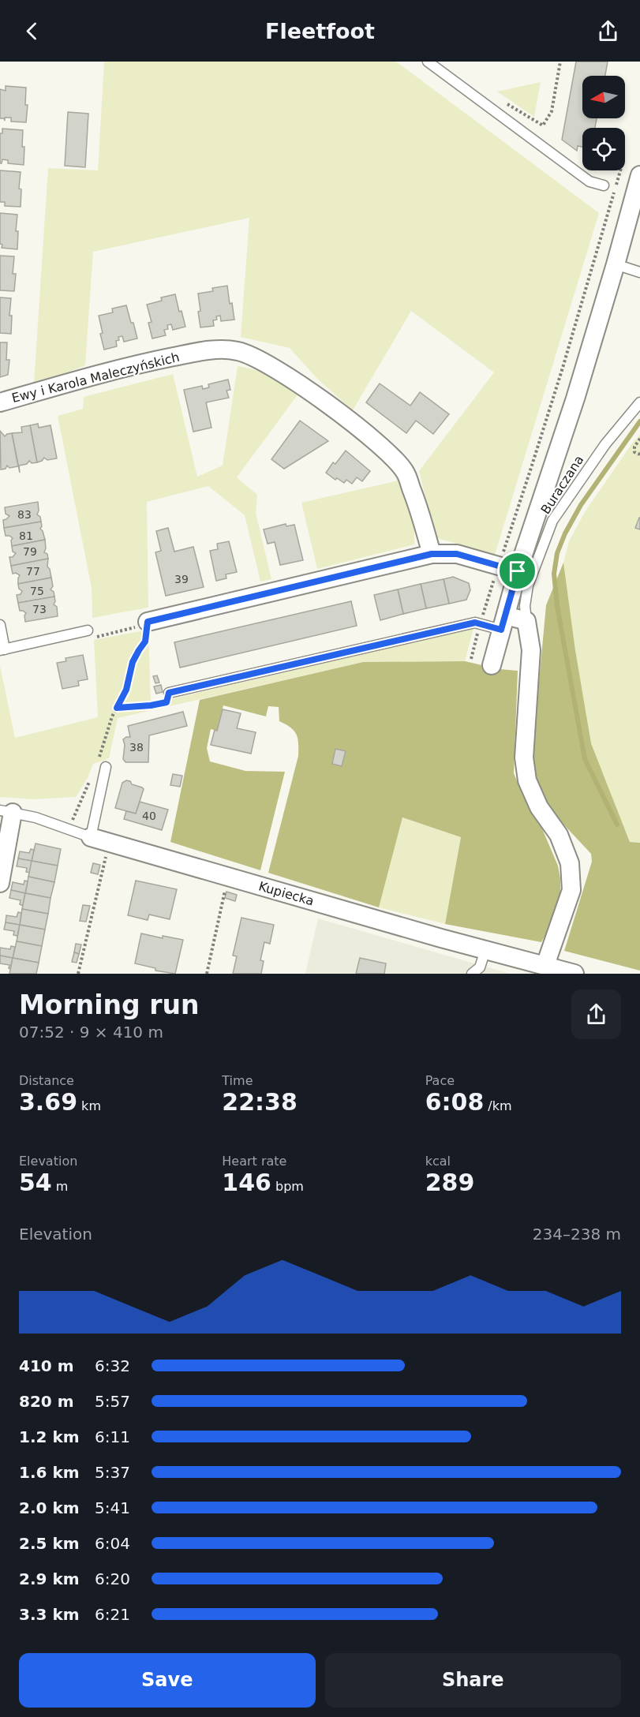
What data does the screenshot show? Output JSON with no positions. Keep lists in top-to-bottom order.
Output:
{
  "streets": {
    "street": ["Ewy i Karola Maleczyńskich", "Kupiecka"],
    "lane": ["Buraczana"]
  },
  "house_numbers": [
    "83",
    "81",
    "79",
    "77",
    "39",
    "75",
    "73",
    "38",
    "40"
  ],
  "north": "left",
  "page": {
    "header": "Fleetfoot",
    "heading": ["Morning run", "07:52 · 9 × 410 m"],
    "stats": [
      ["Distance", "3.69 km"],
      ["Time", "22:38"],
      ["Pace", "6:08 /km"],
      ["Elevation", "54 m"],
      ["Heart rate", "146 bpm"],
      ["kcal", "289"]
    ],
    "chart": ["Elevation", "234–238 m"],
    "list": [
      {
        "name": "410 m",
        "note": "6:32"
      },
      {
        "name": "820 m",
        "note": "5:57"
      },
      {
        "name": "1.2 km",
        "note": "6:11"
      },
      {
        "name": "1.6 km",
        "note": "5:37"
      },
      {
        "name": "2.0 km",
        "note": "5:41"
      },
      {
        "name": "2.5 km",
        "note": "6:04"
      },
      {
        "name": "2.9 km",
        "note": "6:20"
      },
      {
        "name": "3.3 km",
        "note": "6:21"
      }
    ],
    "buttons": ["Save", "Share"]
  }
}
